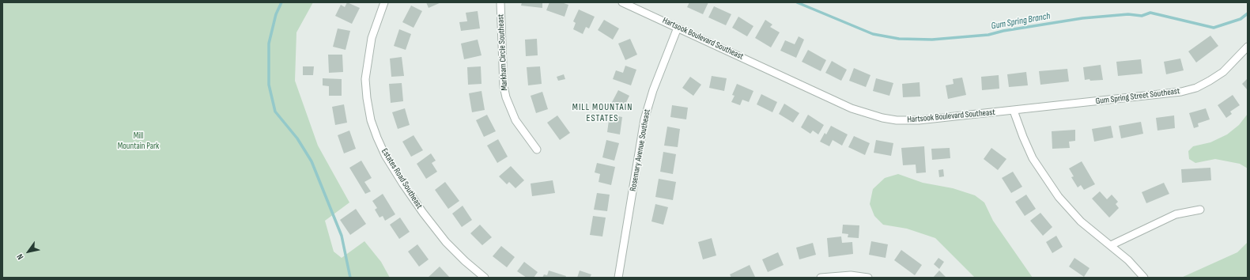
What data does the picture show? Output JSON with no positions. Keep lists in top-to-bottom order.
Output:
{
  "streets": {
    "street": [
      "Hartsook Boulevard Southeast",
      "Markham Circle Southeast",
      "Gum Spring Street Southeast",
      "Rosemary Avenue Southeast",
      "Estates Road Southeast"
    ]
  },
  "crossings": [
    ["Hartsook Boulevard Southeast", "Gum Spring Street Southeast"],
    ["Hartsook Boulevard Southeast", "Rosemary Avenue Southeast"]
  ],
  "districts": ["MILL MOUNTAIN ESTATES"],
  "water": ["Gum Spring Branch"],
  "parks": ["Mill Mountain Park"],
  "north": "bottom left"
}
